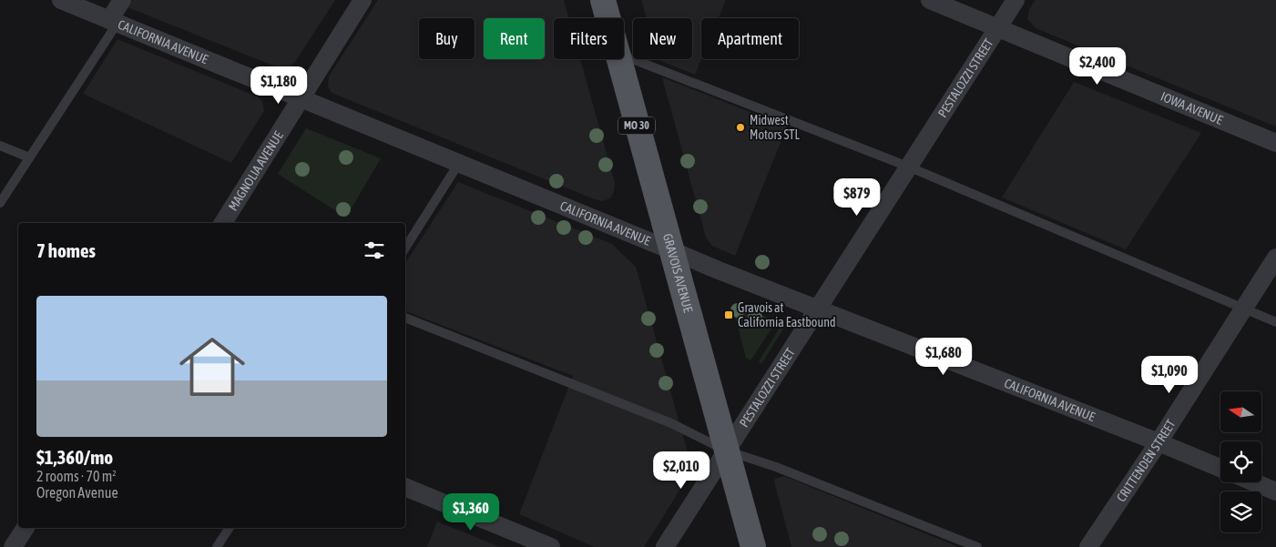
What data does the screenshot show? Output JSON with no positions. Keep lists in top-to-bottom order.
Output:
{
  "streets": {
    "main road": ["MO 30", "GRAVOIS AVENUE"],
    "street": [
      "CALIFORNIA AVENUE",
      "PESTALOZZI STREET",
      "IOWA AVENUE",
      "MAGNOLIA AVENUE",
      "CRITTENDEN STREET"
    ]
  },
  "crossings": [
    ["CALIFORNIA AVENUE", "PESTALOZZI STREET"],
    ["CALIFORNIA AVENUE", "MAGNOLIA AVENUE"],
    ["CALIFORNIA AVENUE", "GRAVOIS AVENUE"],
    ["CALIFORNIA AVENUE", "CRITTENDEN STREET"],
    ["PESTALOZZI STREET", "IOWA AVENUE"],
    ["PESTALOZZI STREET", "GRAVOIS AVENUE"]
  ],
  "places": {
    "other": ["Midwest Motors STL"],
    "transit": ["Gravois at California Eastbound"]
  },
  "north": "left",
  "page": {
    "chip": [
      "Buy",
      "Rent",
      "Filters",
      "New",
      "Apartment"
    ],
    "price": [
      "$2,400",
      "$1,180",
      "$879",
      "$1,680",
      "$1,090",
      "$2,010",
      "$1,360"
    ],
    "heading": "7 homes",
    "list": [
      {
        "name": "$1,360/mo",
        "note": "2 rooms · 70 m² · Oregon Avenue"
      }
    ]
  }
}
